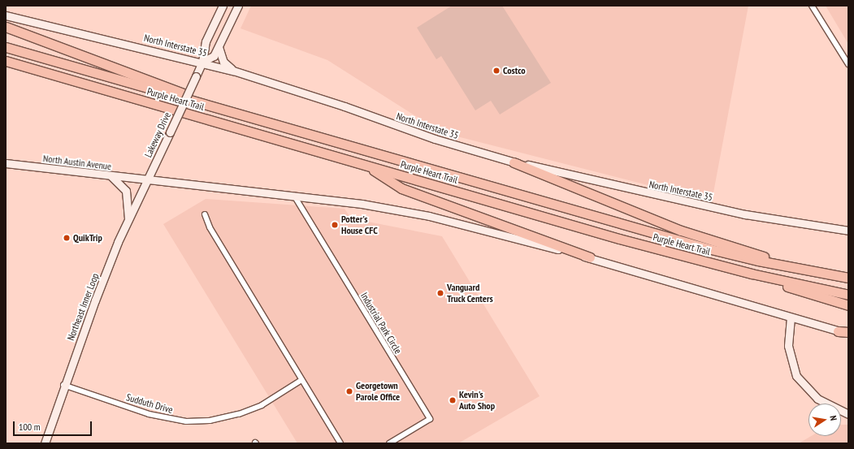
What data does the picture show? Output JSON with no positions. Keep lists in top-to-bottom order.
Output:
{
  "streets": {
    "highway": ["Purple Heart Trail"],
    "main road": [
      "North Interstate 35",
      "Lakeway Drive",
      "North Austin Avenue",
      "Northeast Inner Loop"
    ],
    "street": ["Industrial Park Circle", "Sudduth Drive"]
  },
  "crossings": [
    ["North Interstate 35", "Lakeway Drive"],
    ["Lakeway Drive", "North Austin Avenue"],
    ["Lakeway Drive", "Northeast Inner Loop"],
    ["North Austin Avenue", "Northeast Inner Loop"],
    ["Northeast Inner Loop", "Sudduth Drive"]
  ],
  "places": [
    "Costco",
    "Potter's House CFC",
    "QuikTrip",
    "Vanguard Truck Centers",
    "Georgetown Parole Office",
    "Kevin's Auto Shop"
  ],
  "scale_bar": "100 m",
  "north": "right"
}
